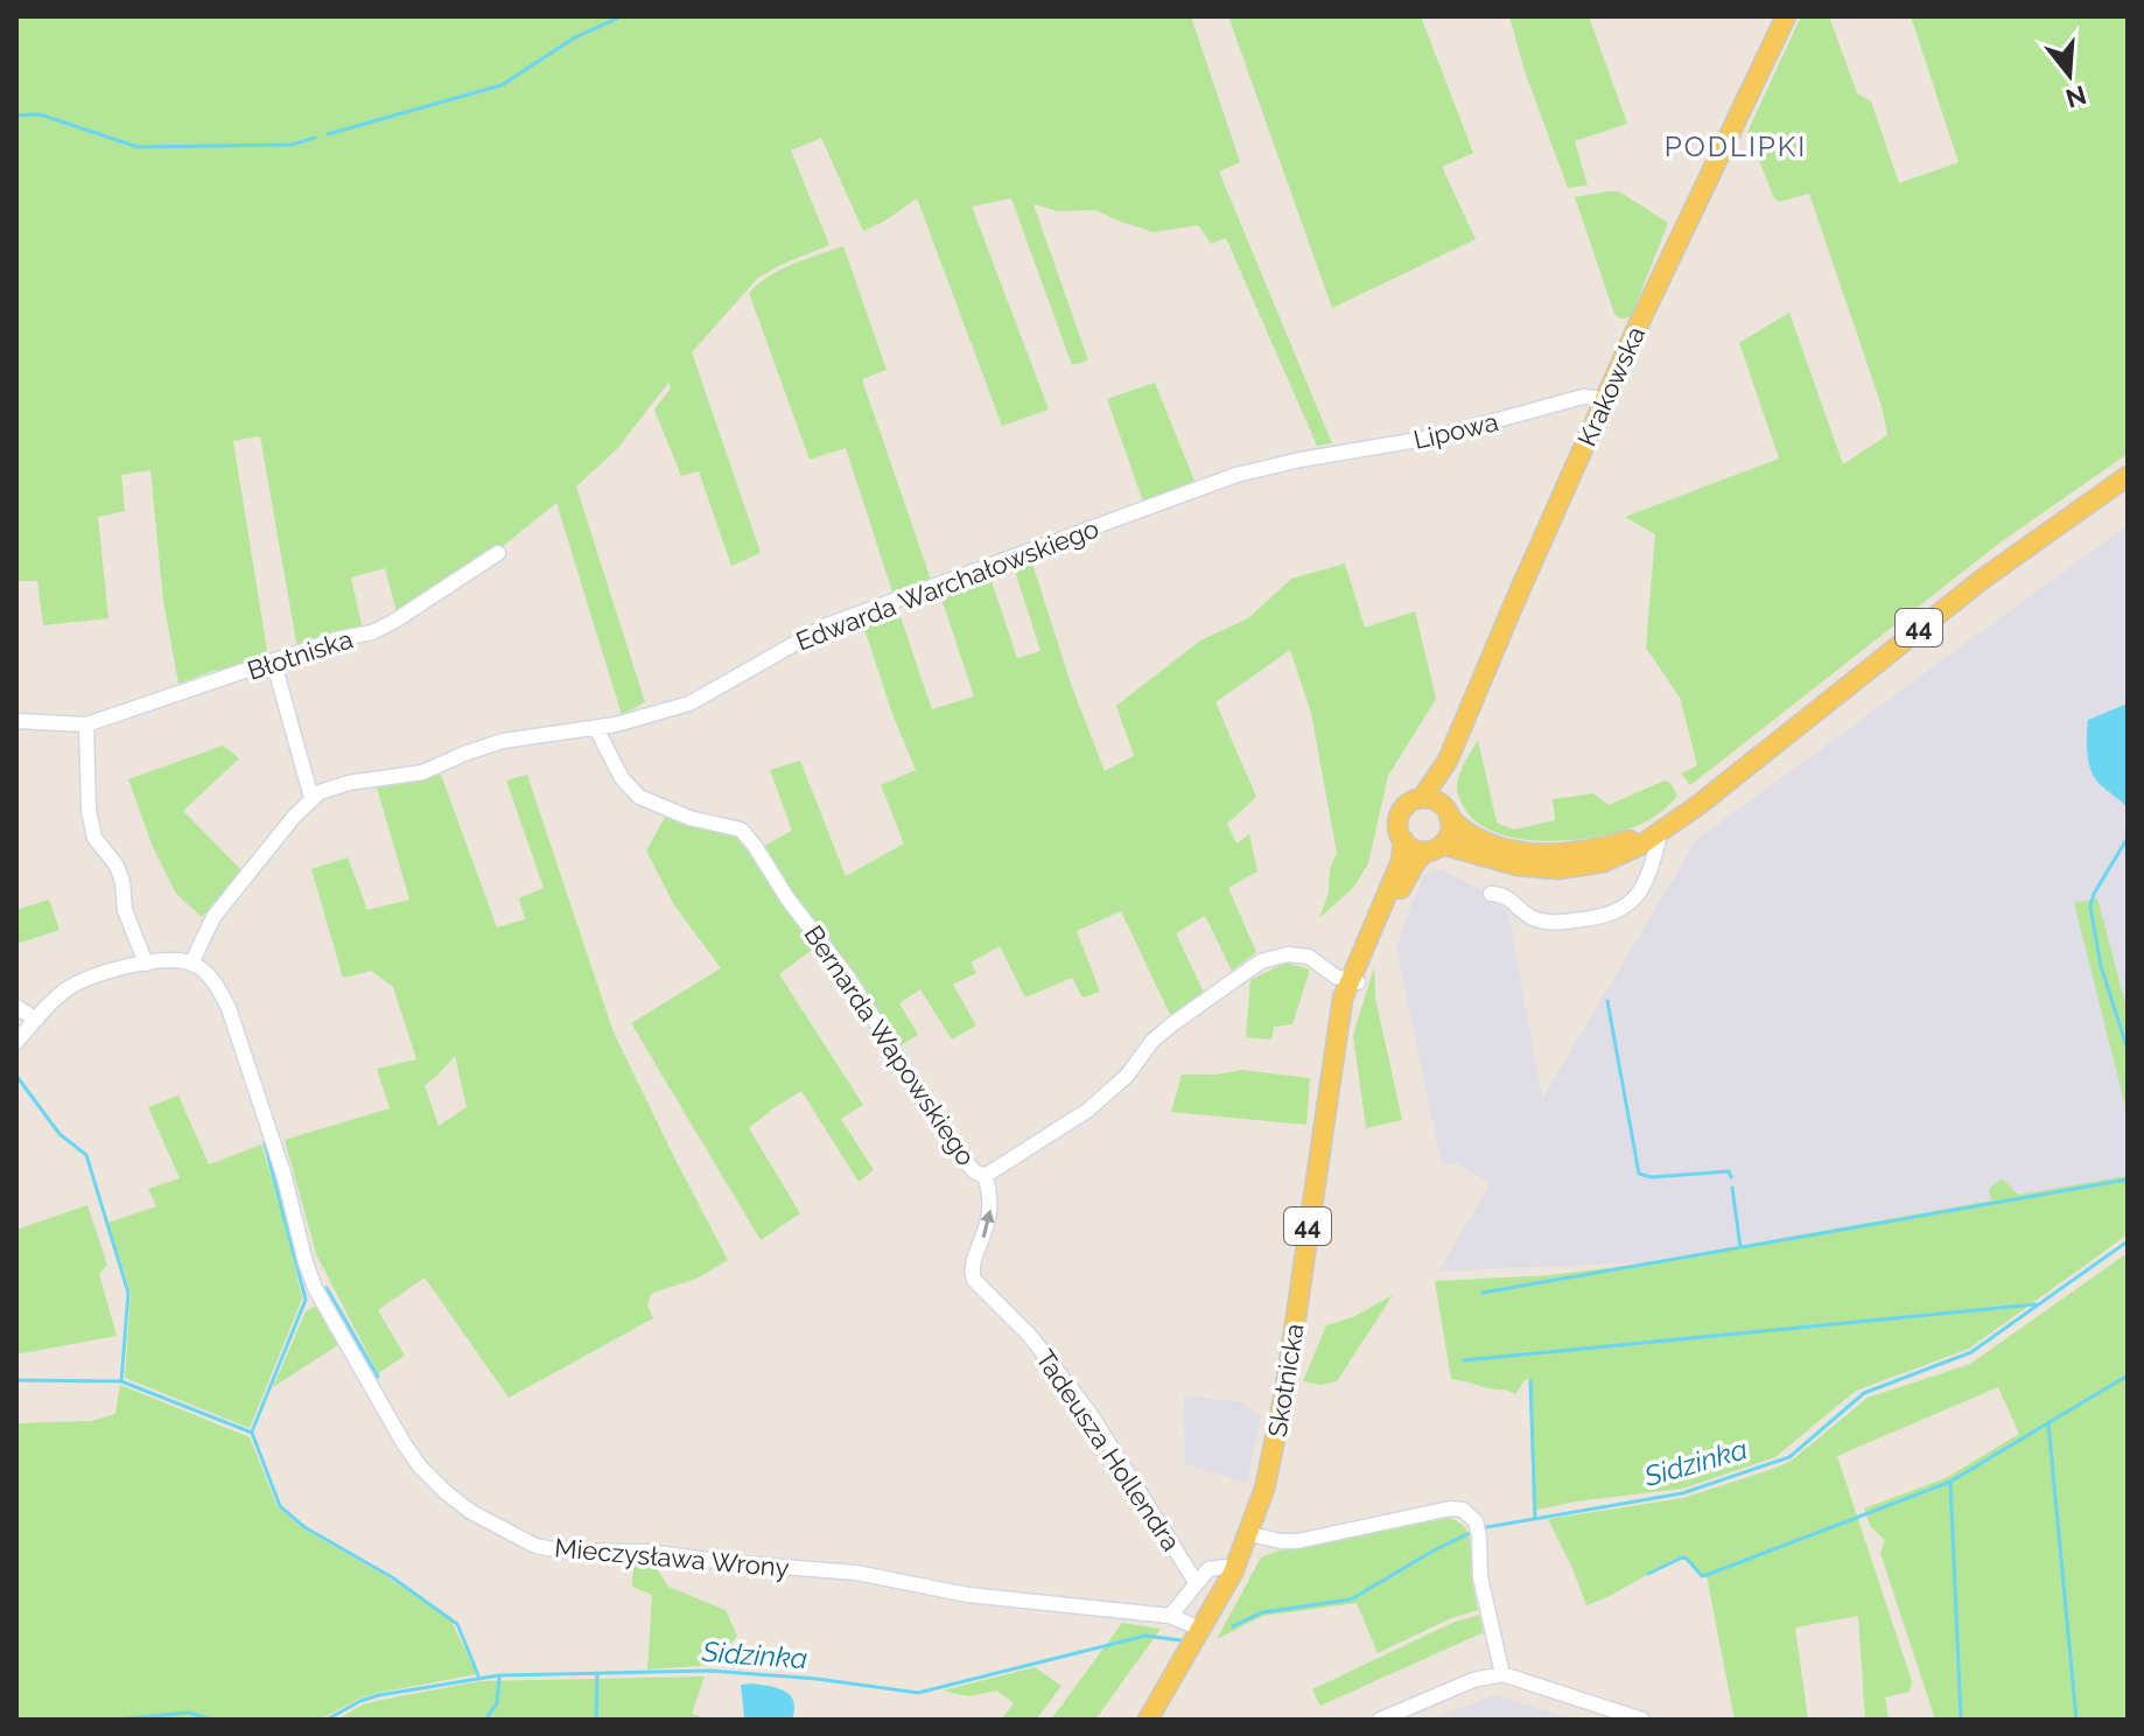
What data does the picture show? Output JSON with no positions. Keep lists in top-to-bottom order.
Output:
{
  "streets": {
    "main road": ["Krakowska", "44", "Skotnicka"],
    "street": [
      "Lipowa",
      "Edwarda Warchałowskiego",
      "Błotniska",
      "Bernarda Wapowskiego",
      "Tadeusza Hollendra",
      "Mieczysława Wrony"
    ]
  },
  "crossings": [
    ["Krakowska", "Lipowa"],
    ["Krakowska", "44"],
    ["Lipowa", "Edwarda Warchałowskiego"],
    ["Edwarda Warchałowskiego", "Bernarda Wapowskiego"],
    ["44", "Skotnicka"],
    ["Bernarda Wapowskiego", "Skotnicka"],
    ["Bernarda Wapowskiego", "Tadeusza Hollendra"],
    ["Skotnicka", "Mieczysława Wrony"]
  ],
  "one_way": ["Tadeusza Hollendra"],
  "districts": ["PODLIPKI"],
  "water": ["Sidzinka"],
  "north": "bottom"
}
